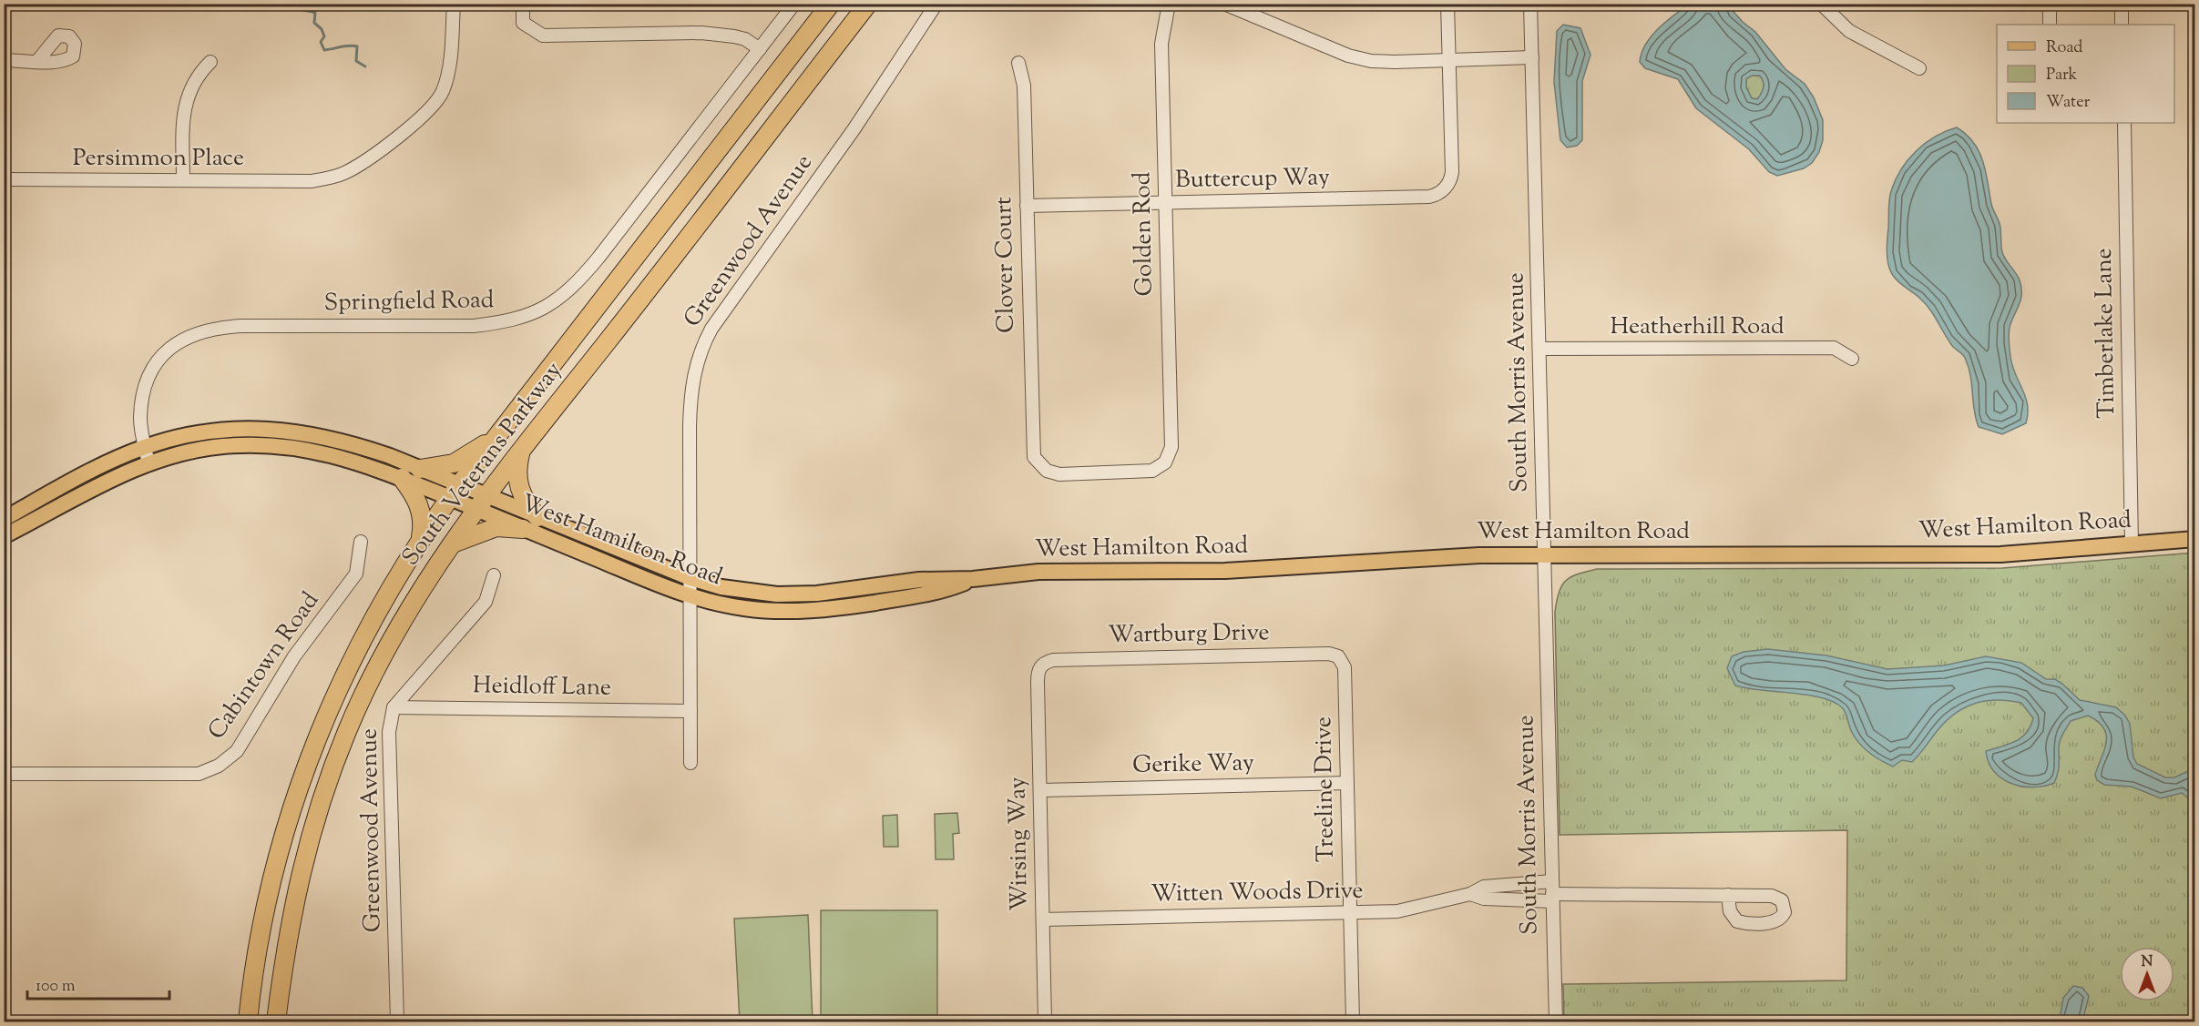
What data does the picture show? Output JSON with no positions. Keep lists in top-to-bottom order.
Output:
{
  "streets": {
    "highway": ["South Veterans Parkway"],
    "main road": ["West Hamilton Road"],
    "street": [
      "Persimmon Place",
      "Buttercup Way",
      "Golden Rod",
      "Greenwood Avenue",
      "Clover Court",
      "Springfield Road",
      "Heatherhill Road",
      "Timberlake Lane",
      "South Morris Avenue",
      "Wartburg Drive",
      "Cabintown Road",
      "Heidloff Lane",
      "Gerike Way",
      "Treeline Drive",
      "Wirsing Way",
      "Witten Woods Drive"
    ]
  },
  "crossings": [
    ["Buttercup Way", "Golden Rod"],
    ["Buttercup Way", "Clover Court"],
    ["Golden Rod", "Clover Court"],
    ["Greenwood Avenue", "West Hamilton Road"],
    ["Greenwood Avenue", "Heidloff Lane"],
    ["Heatherhill Road", "South Morris Avenue"],
    ["Timberlake Lane", "West Hamilton Road"],
    ["South Morris Avenue", "West Hamilton Road"],
    ["South Morris Avenue", "Witten Woods Drive"],
    ["South Veterans Parkway", "West Hamilton Road"],
    ["Wartburg Drive", "Treeline Drive"],
    ["Wartburg Drive", "Wirsing Way"],
    ["Gerike Way", "Treeline Drive"],
    ["Gerike Way", "Wirsing Way"],
    ["Treeline Drive", "Witten Woods Drive"],
    ["Wirsing Way", "Witten Woods Drive"]
  ],
  "legend": ["Road", "Park", "Water"],
  "scale_bar": "100 m",
  "north": "top"
}
